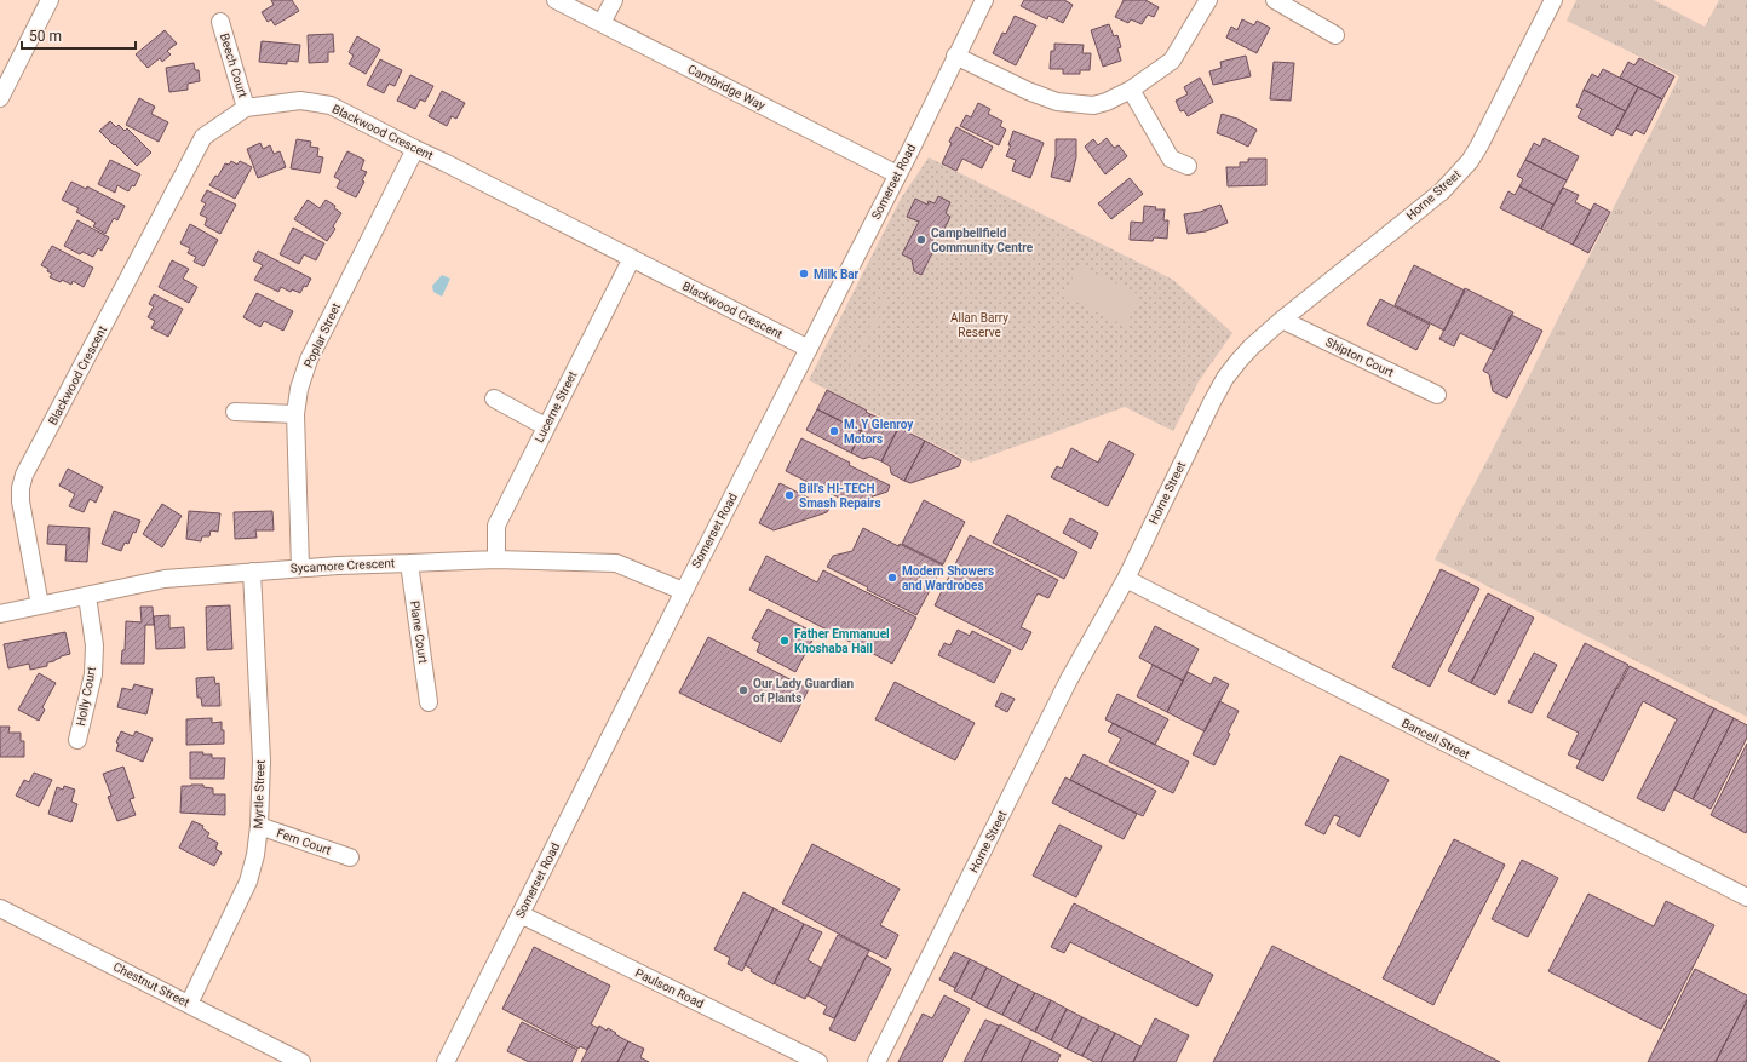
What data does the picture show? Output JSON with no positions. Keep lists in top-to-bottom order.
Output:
{
  "streets": {
    "street": [
      "Beech Court",
      "Cambridge Way",
      "Blackwood Crescent",
      "Somerset Road",
      "Horne Street",
      "Poplar Street",
      "Shipton Court",
      "Lucerne Street",
      "Sycamore Crescent",
      "Plane Court",
      "Holly Court",
      "Bancell Street",
      "Myrtle Street",
      "Fern Court",
      "Chestnut Street",
      "Paulson Road"
    ]
  },
  "crossings": [
    ["Beech Court", "Blackwood Crescent"],
    ["Cambridge Way", "Somerset Road"],
    ["Blackwood Crescent", "Somerset Road"],
    ["Blackwood Crescent", "Poplar Street"],
    ["Blackwood Crescent", "Lucerne Street"],
    ["Blackwood Crescent", "Sycamore Crescent"],
    ["Somerset Road", "Sycamore Crescent"],
    ["Somerset Road", "Paulson Road"],
    ["Horne Street", "Shipton Court"],
    ["Horne Street", "Bancell Street"],
    ["Poplar Street", "Sycamore Crescent"],
    ["Lucerne Street", "Sycamore Crescent"],
    ["Sycamore Crescent", "Plane Court"],
    ["Sycamore Crescent", "Holly Court"],
    ["Sycamore Crescent", "Myrtle Street"],
    ["Myrtle Street", "Fern Court"],
    ["Myrtle Street", "Chestnut Street"]
  ],
  "parks": ["Allan Barry Reserve"],
  "places": [
    "Campbellfield Community Centre",
    "Milk Bar",
    "M. Y Glenroy Motors",
    "Bill's HI-TECH Smash Repairs",
    "Modern Showers and Wardrobes",
    "Father Emmanuel Khoshaba Hall",
    "Our Lady Guardian of Plants"
  ],
  "scale_bar": "50 m"
}
